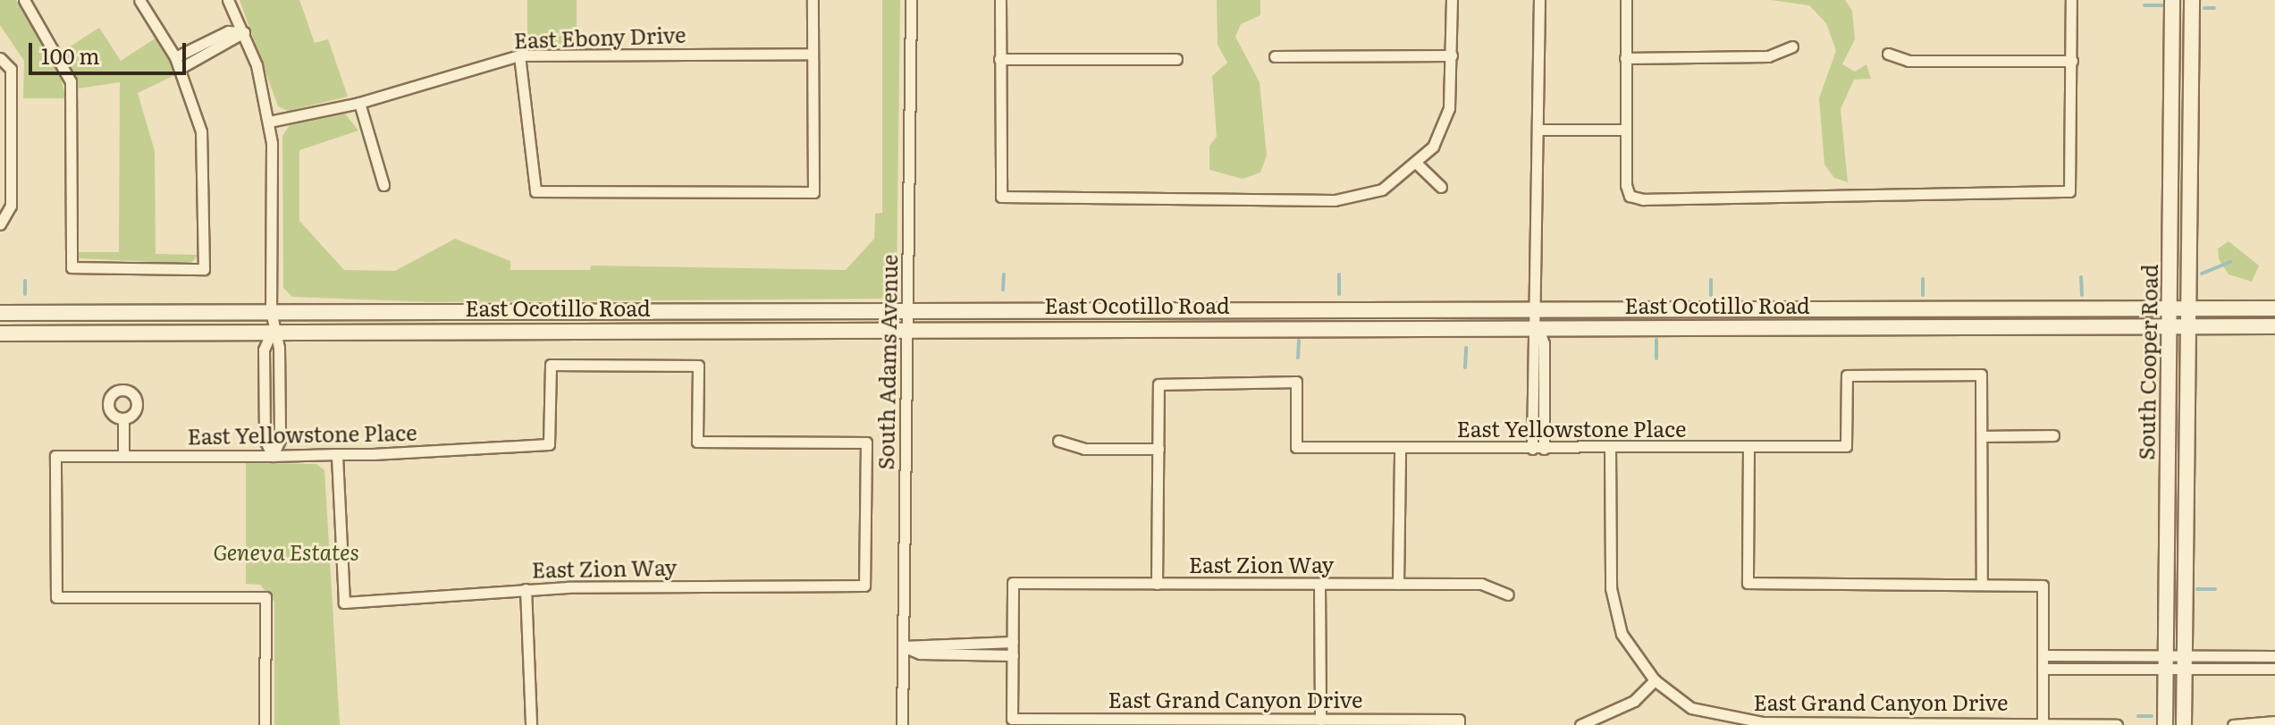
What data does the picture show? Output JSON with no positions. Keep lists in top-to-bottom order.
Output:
{
  "streets": {
    "main road": ["East Ocotillo Road", "South Cooper Road"],
    "street": [
      "East Ebony Drive",
      "South Adams Avenue",
      "East Yellowstone Place",
      "East Zion Way",
      "East Grand Canyon Drive"
    ]
  },
  "crossings": [
    ["East Ocotillo Road", "South Adams Avenue"],
    ["East Ocotillo Road", "South Cooper Road"],
    ["East Yellowstone Place", "East Zion Way"],
    ["East Yellowstone Place", "East Grand Canyon Drive"]
  ],
  "parks": ["Geneva Estates"],
  "scale_bar": "100 m"
}
